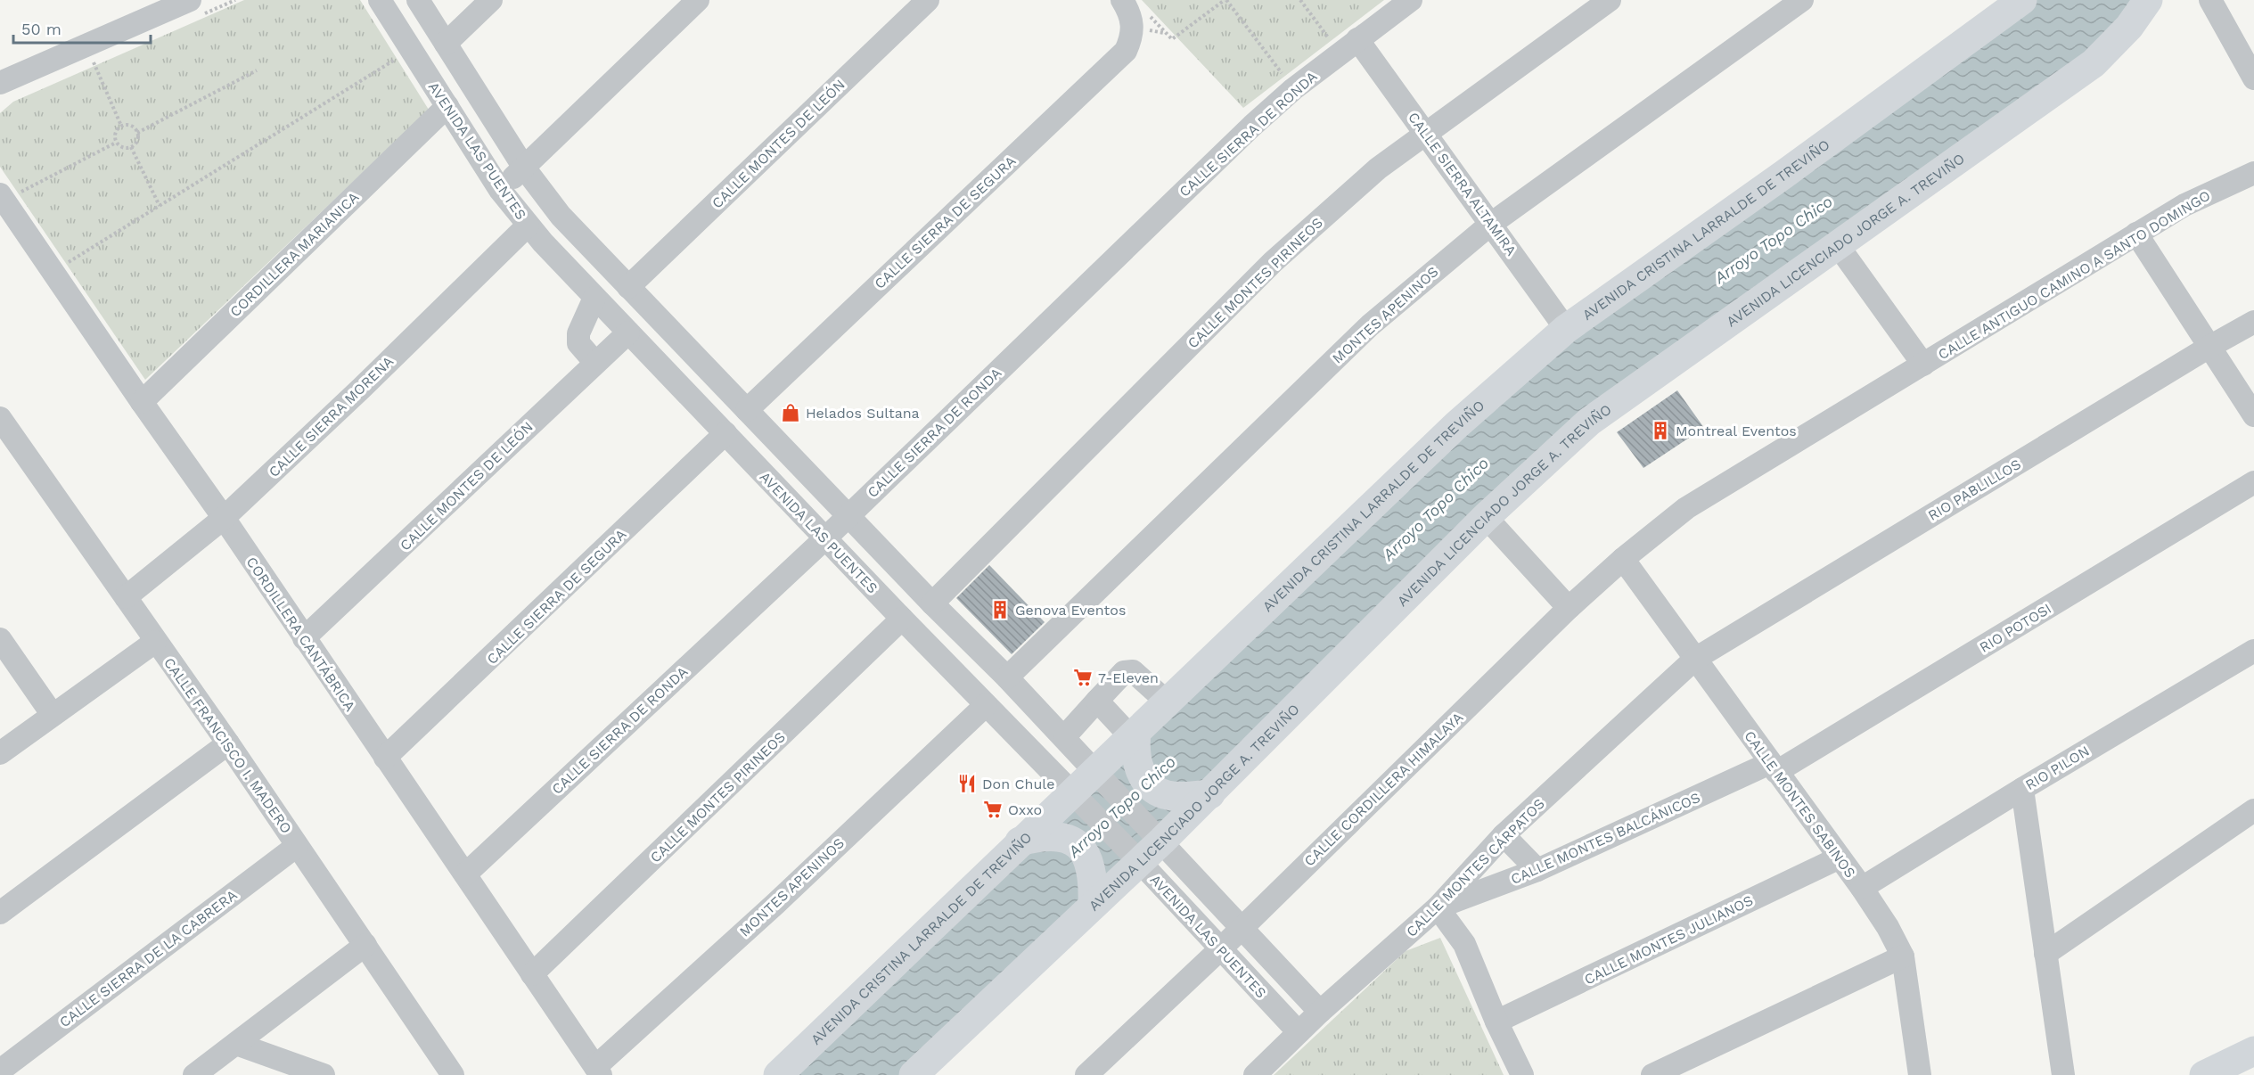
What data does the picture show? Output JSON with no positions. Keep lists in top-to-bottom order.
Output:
{
  "streets": {
    "main road": ["AVENIDA CRISTINA LARRALDE DE TREVIÑO", "AVENIDA LICENCIADO JORGE A. TREVIÑO"],
    "street": [
      "CALLE SIERRA DE RONDA",
      "CALLE MONTES DE LEÓN",
      "AVENIDA LAS PUENTES",
      "CALLE SIERRA ALTAMIRA",
      "CALLE SIERRA DE SEGURA",
      "CORDILLERA MARIANICA",
      "CALLE ANTIGUO CAMINO A SANTO DOMINGO",
      "CALLE MONTES PIRINEOS",
      "MONTES APENINOS",
      "CALLE SIERRA MORENA",
      "RIO PABLILLOS",
      "RIO POTOSI",
      "CORDILLERA CANTÁBRICA",
      "CALLE FRANCISCO I. MADERO",
      "RIO PILON",
      "CALLE CORDILLERA HIMALAYA",
      "CALLE MONTES SABINOS",
      "CALLE MONTES BALCÁNICOS",
      "CALLE MONTES CÁRPATOS",
      "CALLE MONTES JULIANOS",
      "CALLE SIERRA DE LA CABRERA"
    ]
  },
  "crossings": [
    ["CALLE SIERRA DE RONDA", "AVENIDA LAS PUENTES"],
    ["CALLE SIERRA DE RONDA", "CALLE SIERRA ALTAMIRA"],
    ["CALLE SIERRA DE RONDA", "CORDILLERA CANTÁBRICA"],
    ["CALLE MONTES DE LEÓN", "AVENIDA LAS PUENTES"],
    ["CALLE MONTES DE LEÓN", "CORDILLERA CANTÁBRICA"],
    ["AVENIDA LAS PUENTES", "CALLE SIERRA DE SEGURA"],
    ["AVENIDA LAS PUENTES", "AVENIDA CRISTINA LARRALDE DE TREVIÑO"],
    ["AVENIDA LAS PUENTES", "AVENIDA LICENCIADO JORGE A. TREVIÑO"],
    ["AVENIDA LAS PUENTES", "CORDILLERA MARIANICA"],
    ["AVENIDA LAS PUENTES", "CALLE MONTES PIRINEOS"],
    ["AVENIDA LAS PUENTES", "MONTES APENINOS"],
    ["AVENIDA LAS PUENTES", "CALLE SIERRA MORENA"],
    ["AVENIDA LAS PUENTES", "CALLE CORDILLERA HIMALAYA"],
    ["AVENIDA LAS PUENTES", "CALLE MONTES CÁRPATOS"],
    ["CALLE SIERRA ALTAMIRA", "AVENIDA CRISTINA LARRALDE DE TREVIÑO"],
    ["CALLE SIERRA ALTAMIRA", "CALLE MONTES PIRINEOS"],
    ["CALLE SIERRA ALTAMIRA", "MONTES APENINOS"],
    ["CALLE SIERRA DE SEGURA", "CORDILLERA CANTÁBRICA"],
    ["CORDILLERA MARIANICA", "CORDILLERA CANTÁBRICA"],
    ["CALLE ANTIGUO CAMINO A SANTO DOMINGO", "CALLE CORDILLERA HIMALAYA"],
    ["CALLE MONTES PIRINEOS", "CORDILLERA CANTÁBRICA"],
    ["MONTES APENINOS", "CORDILLERA CANTÁBRICA"],
    ["CALLE SIERRA MORENA", "CORDILLERA CANTÁBRICA"],
    ["CALLE SIERRA MORENA", "CALLE FRANCISCO I. MADERO"],
    ["RIO PABLILLOS", "CALLE MONTES SABINOS"],
    ["RIO PABLILLOS", "CALLE MONTES CÁRPATOS"],
    ["RIO POTOSI", "CALLE MONTES SABINOS"],
    ["RIO POTOSI", "CALLE MONTES BALCÁNICOS"],
    ["CALLE FRANCISCO I. MADERO", "CALLE SIERRA DE LA CABRERA"],
    ["RIO PILON", "CALLE MONTES SABINOS"],
    ["CALLE CORDILLERA HIMALAYA", "CALLE MONTES SABINOS"],
    ["CALLE MONTES SABINOS", "CALLE MONTES BALCÁNICOS"],
    ["CALLE MONTES SABINOS", "CALLE MONTES CÁRPATOS"],
    ["CALLE MONTES SABINOS", "CALLE MONTES JULIANOS"],
    ["CALLE MONTES BALCÁNICOS", "CALLE MONTES CÁRPATOS"]
  ],
  "water": ["Arroyo Topo Chico"],
  "places": {
    "shop": ["Helados Sultana"],
    "building": ["Montreal Eventos", "Genova Eventos"],
    "supermarket": ["7-Eleven", "Oxxo"],
    "restaurant": ["Don Chule"]
  },
  "scale_bar": "50 m"
}
